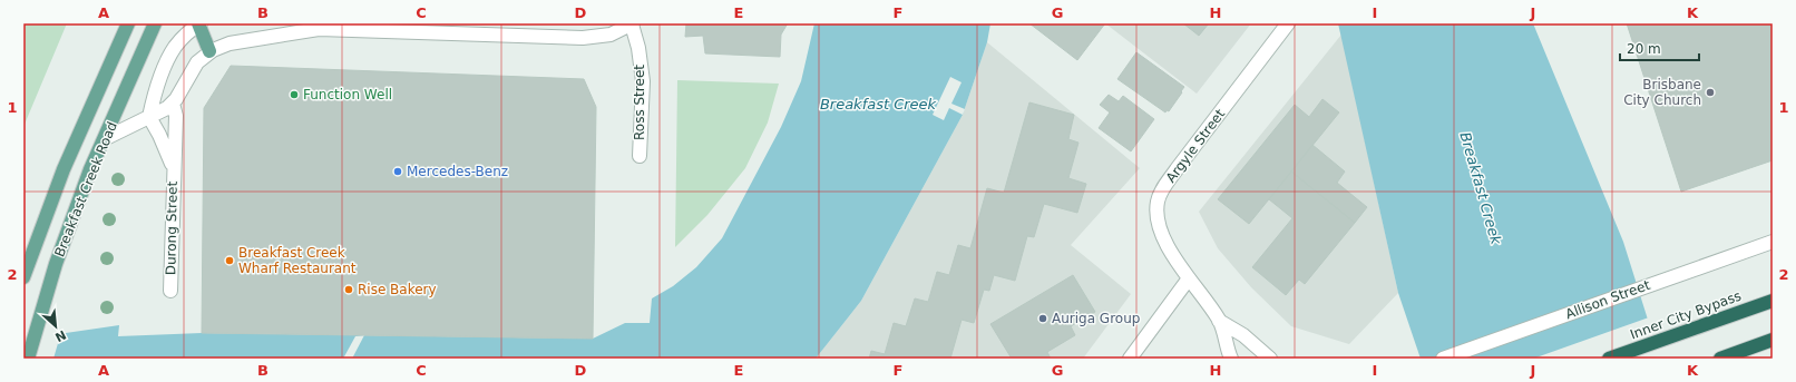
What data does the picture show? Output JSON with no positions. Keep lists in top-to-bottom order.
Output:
{
  "streets": {
    "highway": ["Inner City Bypass"],
    "main road": ["Breakfast Creek Road"],
    "street": [
      "Ross Street",
      "Argyle Street",
      "Durong Street",
      "Allison Street"
    ]
  },
  "water": ["Breakfast Creek"],
  "places": [
    "Brisbane City Church",
    "Function Well",
    "Mercedes-Benz",
    "Breakfast Creek Wharf Restaurant",
    "Rise Bakery",
    "Auriga Group"
  ],
  "scale_bar": "20 m",
  "north": "bottom right",
  "grid": {
    "columns": [
      "A",
      "B",
      "C",
      "D",
      "E",
      "F",
      "G",
      "H",
      "I",
      "J",
      "K"
    ],
    "rows": ["1", "2"]
  }
}
